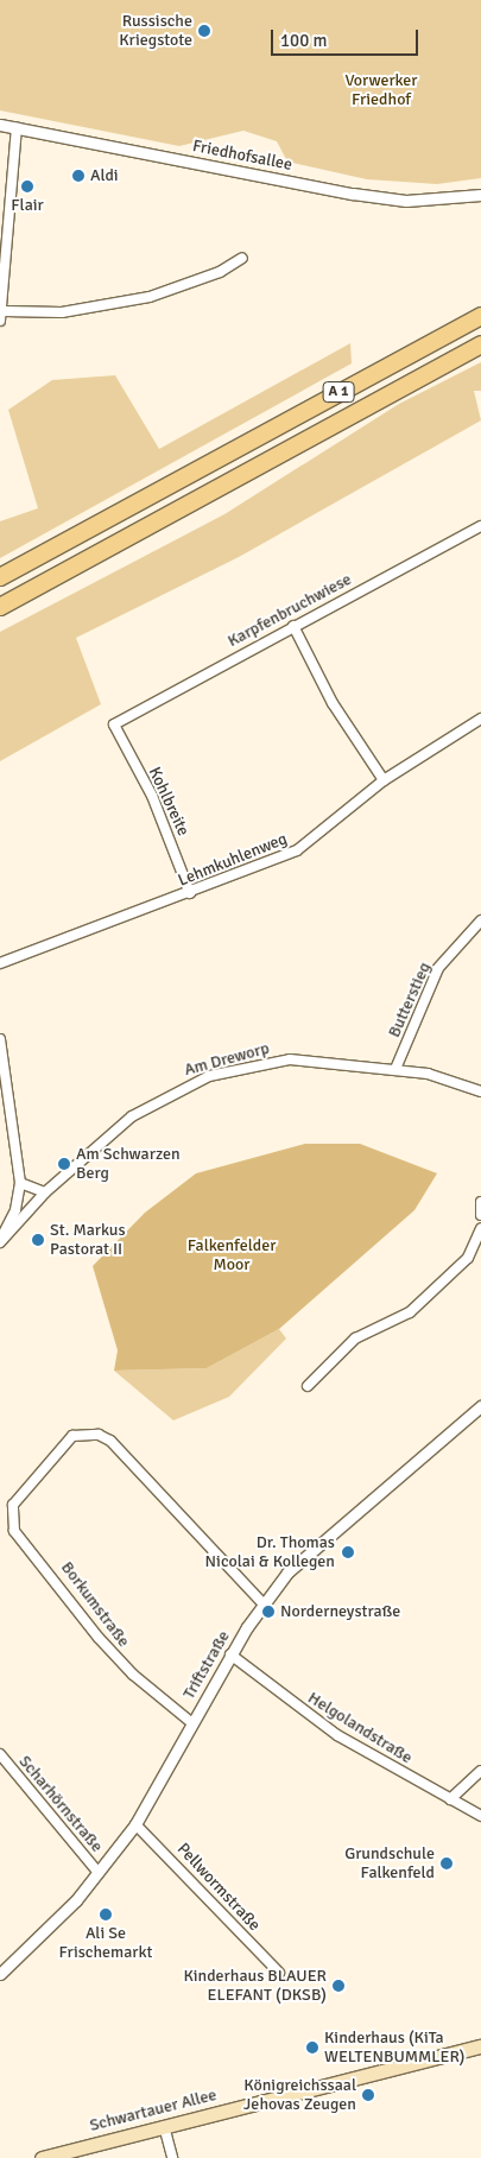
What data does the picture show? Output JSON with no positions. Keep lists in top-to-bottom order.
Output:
{
  "streets": {
    "highway": ["A 1"],
    "main road": ["Schwartauer Allee"],
    "street": [
      "Friedhofsallee",
      "Karpfenbruchwiese",
      "Kohlbreite",
      "Lehmkuhlenweg",
      "Butterstieg",
      "Am Dreworp",
      "Borkumstraße",
      "Triftstraße",
      "Helgolandstraße",
      "Scharhörnstraße",
      "Pellwormstraße"
    ]
  },
  "crossings": [
    ["Karpfenbruchwiese", "Kohlbreite"],
    ["Kohlbreite", "Lehmkuhlenweg"],
    ["Butterstieg", "Am Dreworp"],
    ["Borkumstraße", "Triftstraße"],
    ["Triftstraße", "Helgolandstraße"],
    ["Triftstraße", "Scharhörnstraße"],
    ["Triftstraße", "Pellwormstraße"]
  ],
  "parks": ["Vorwerker Friedhof", "Falkenfelder Moor"],
  "places": [
    "Russische Kriegstote",
    "Aldi",
    "Flair",
    "Am Schwarzen Berg",
    "St. Markus Pastorat II",
    "Dr. Thomas Nicolai & Kollegen",
    "Norderneystraße",
    "Grundschule Falkenfeld",
    "Ali Se Frischemarkt",
    "Kinderhaus BLAUER ELEFANT (DKSB)",
    "Kinderhaus (KiTa WELTENBUMMLER)",
    "Königreichssaal Jehovas Zeugen"
  ],
  "scale_bar": "100 m"
}
